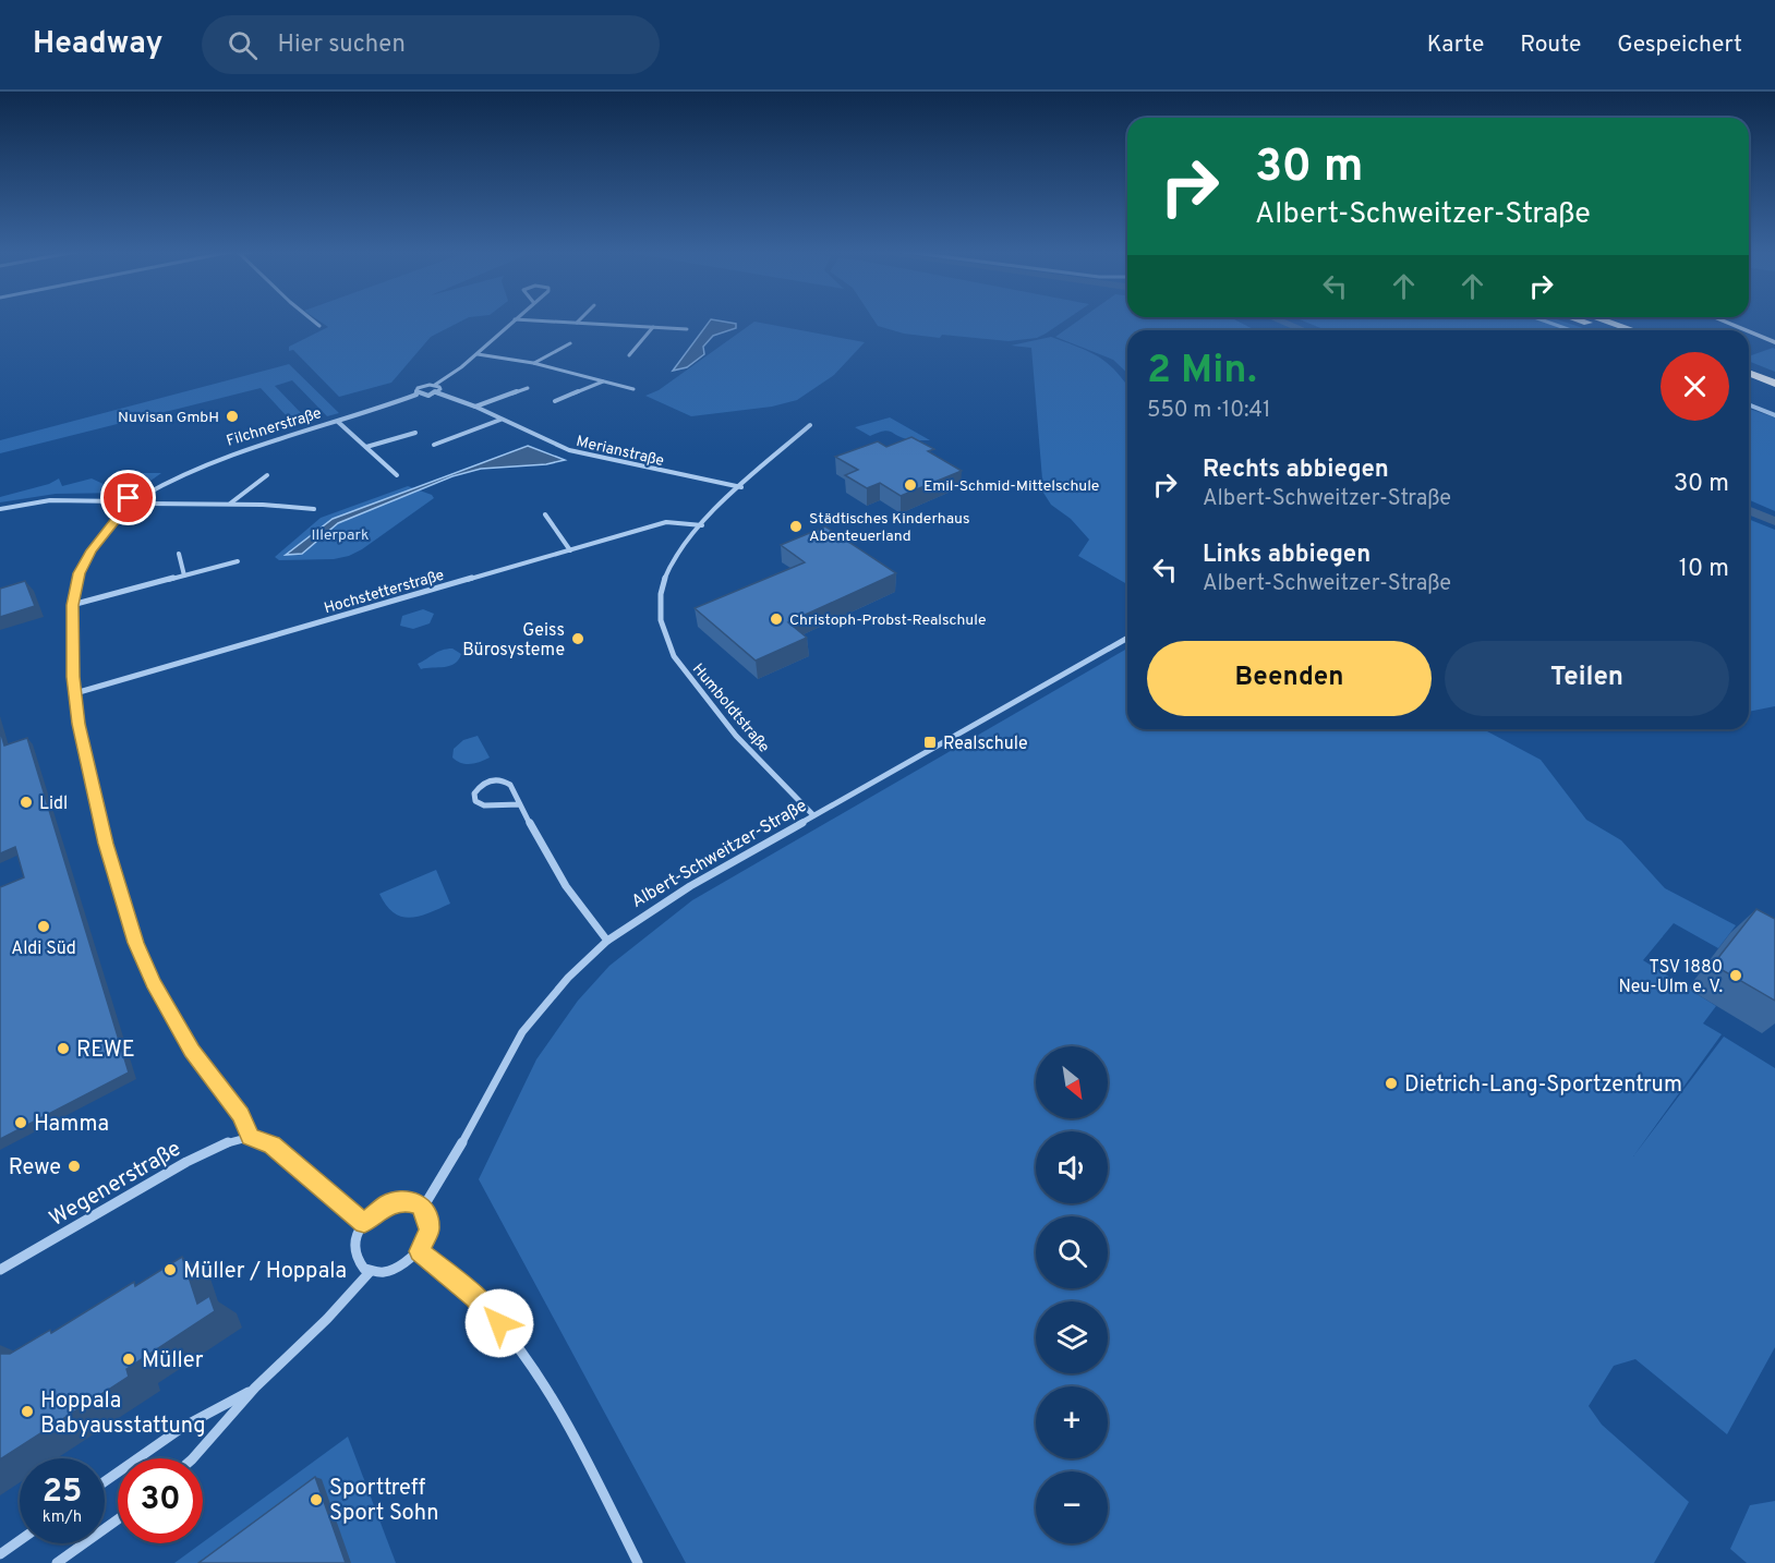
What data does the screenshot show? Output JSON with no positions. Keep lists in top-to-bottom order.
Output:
{
  "streets": {
    "street": [
      "Filchnerstraße",
      "Merianstraße",
      "Hochstetterstraße",
      "Humboldtstraße",
      "Albert-Schweitzer-Straße",
      "Wegenerstraße"
    ]
  },
  "crossings": [
    ["Filchnerstraße", "Merianstraße"],
    ["Merianstraße", "Humboldtstraße"],
    ["Hochstetterstraße", "Humboldtstraße"],
    ["Humboldtstraße", "Albert-Schweitzer-Straße"]
  ],
  "parks": ["Illerpark"],
  "places": {
    "other": [
      "Nuvisan GmbH",
      "Emil-Schmid-Mittelschule",
      "Städtisches Kinderhaus Abenteuerland",
      "Christoph-Probst-Realschule",
      "Geiss Bürosysteme",
      "Lidl",
      "Aldi Süd",
      "TSV 1880 Neu-Ulm e. V.",
      "REWE",
      "Dietrich-Lang-Sportzentrum",
      "Hamma",
      "Rewe",
      "Müller / Hoppala",
      "Müller",
      "Hoppala Babyausstattung",
      "Sporttreff Sport Sohn"
    ],
    "transit": ["Realschule"]
  },
  "north": "bottom right",
  "page": {
    "header": "Headway",
    "search": "Hier suchen",
    "nav": ["Karte", "Route", "Gespeichert"],
    "turn": ["30 m", "Albert-Schweitzer-Straße"],
    "heading": ["2 Min.", "550 m · 10:41"],
    "list": [
      {
        "name": "Rechts abbiegen",
        "note": "Albert-Schweitzer-Straße",
        "value": "30 m"
      },
      {
        "name": "Links abbiegen",
        "note": "Albert-Schweitzer-Straße",
        "value": "10 m"
      }
    ],
    "buttons": ["Beenden", "Teilen"],
    "map_buttons": ["+", "−"],
    "speed": "25 km/h",
    "limit": "30"
  }
}
